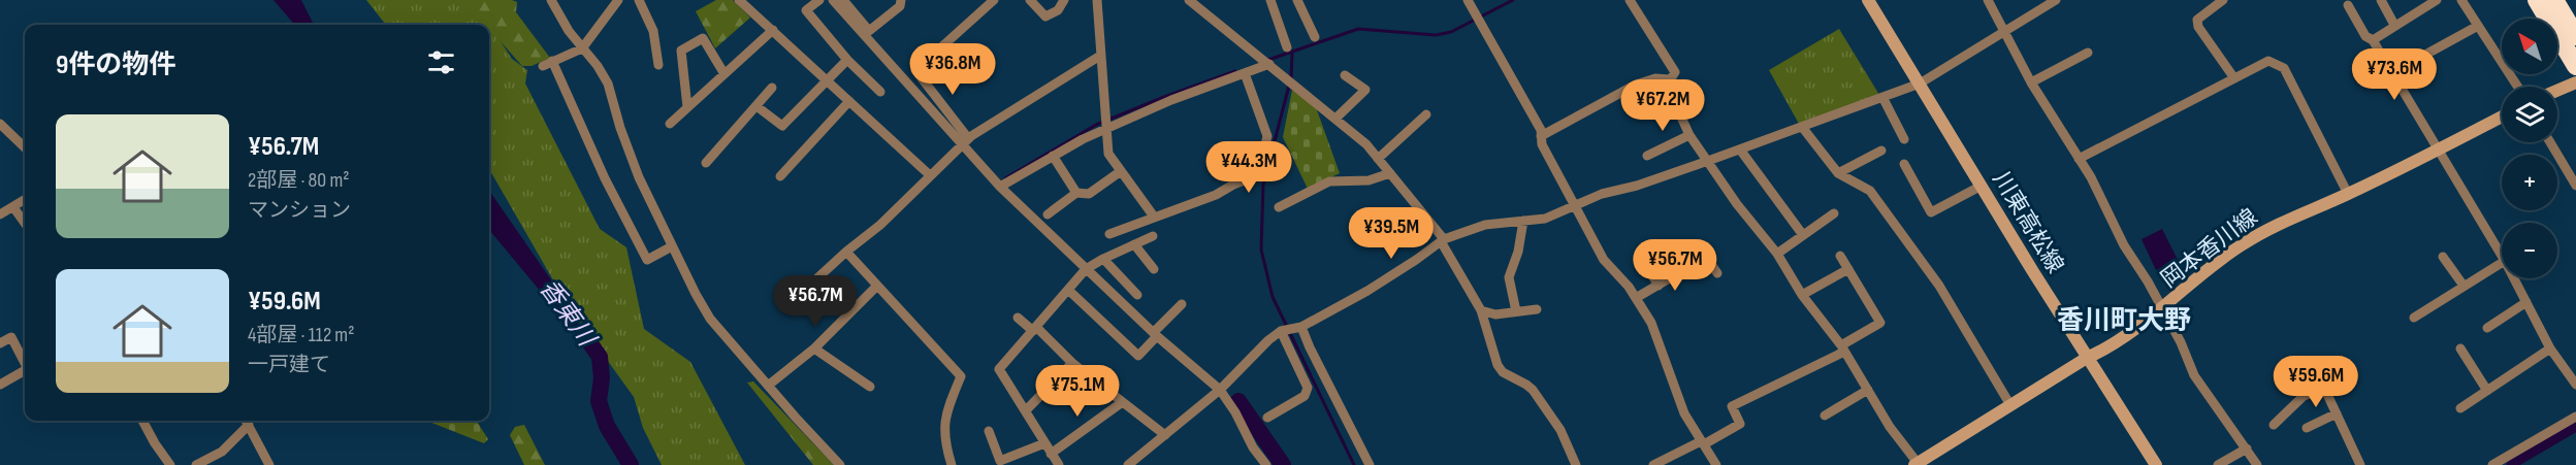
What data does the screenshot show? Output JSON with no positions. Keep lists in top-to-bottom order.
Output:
{
  "streets": {
    "main road": ["川東高松線", "岡本香川線"]
  },
  "crossings": [
    ["川東高松線", "岡本香川線"]
  ],
  "districts": ["香川町大野"],
  "water": ["香東川"],
  "north": "top left",
  "page": {
    "map_buttons": ["+", "−"],
    "heading": "9件の物件",
    "price": [
      "¥36.8M",
      "¥73.6M",
      "¥67.2M",
      "¥44.3M",
      "¥39.5M",
      "¥56.7M",
      "¥56.7M",
      "¥59.6M",
      "¥75.1M"
    ],
    "list": [
      {
        "name": "¥56.7M",
        "note": "2部屋 · 80 m² · マンション"
      },
      {
        "name": "¥59.6M",
        "note": "4部屋 · 112 m² · 一戸建て"
      }
    ]
  }
}
